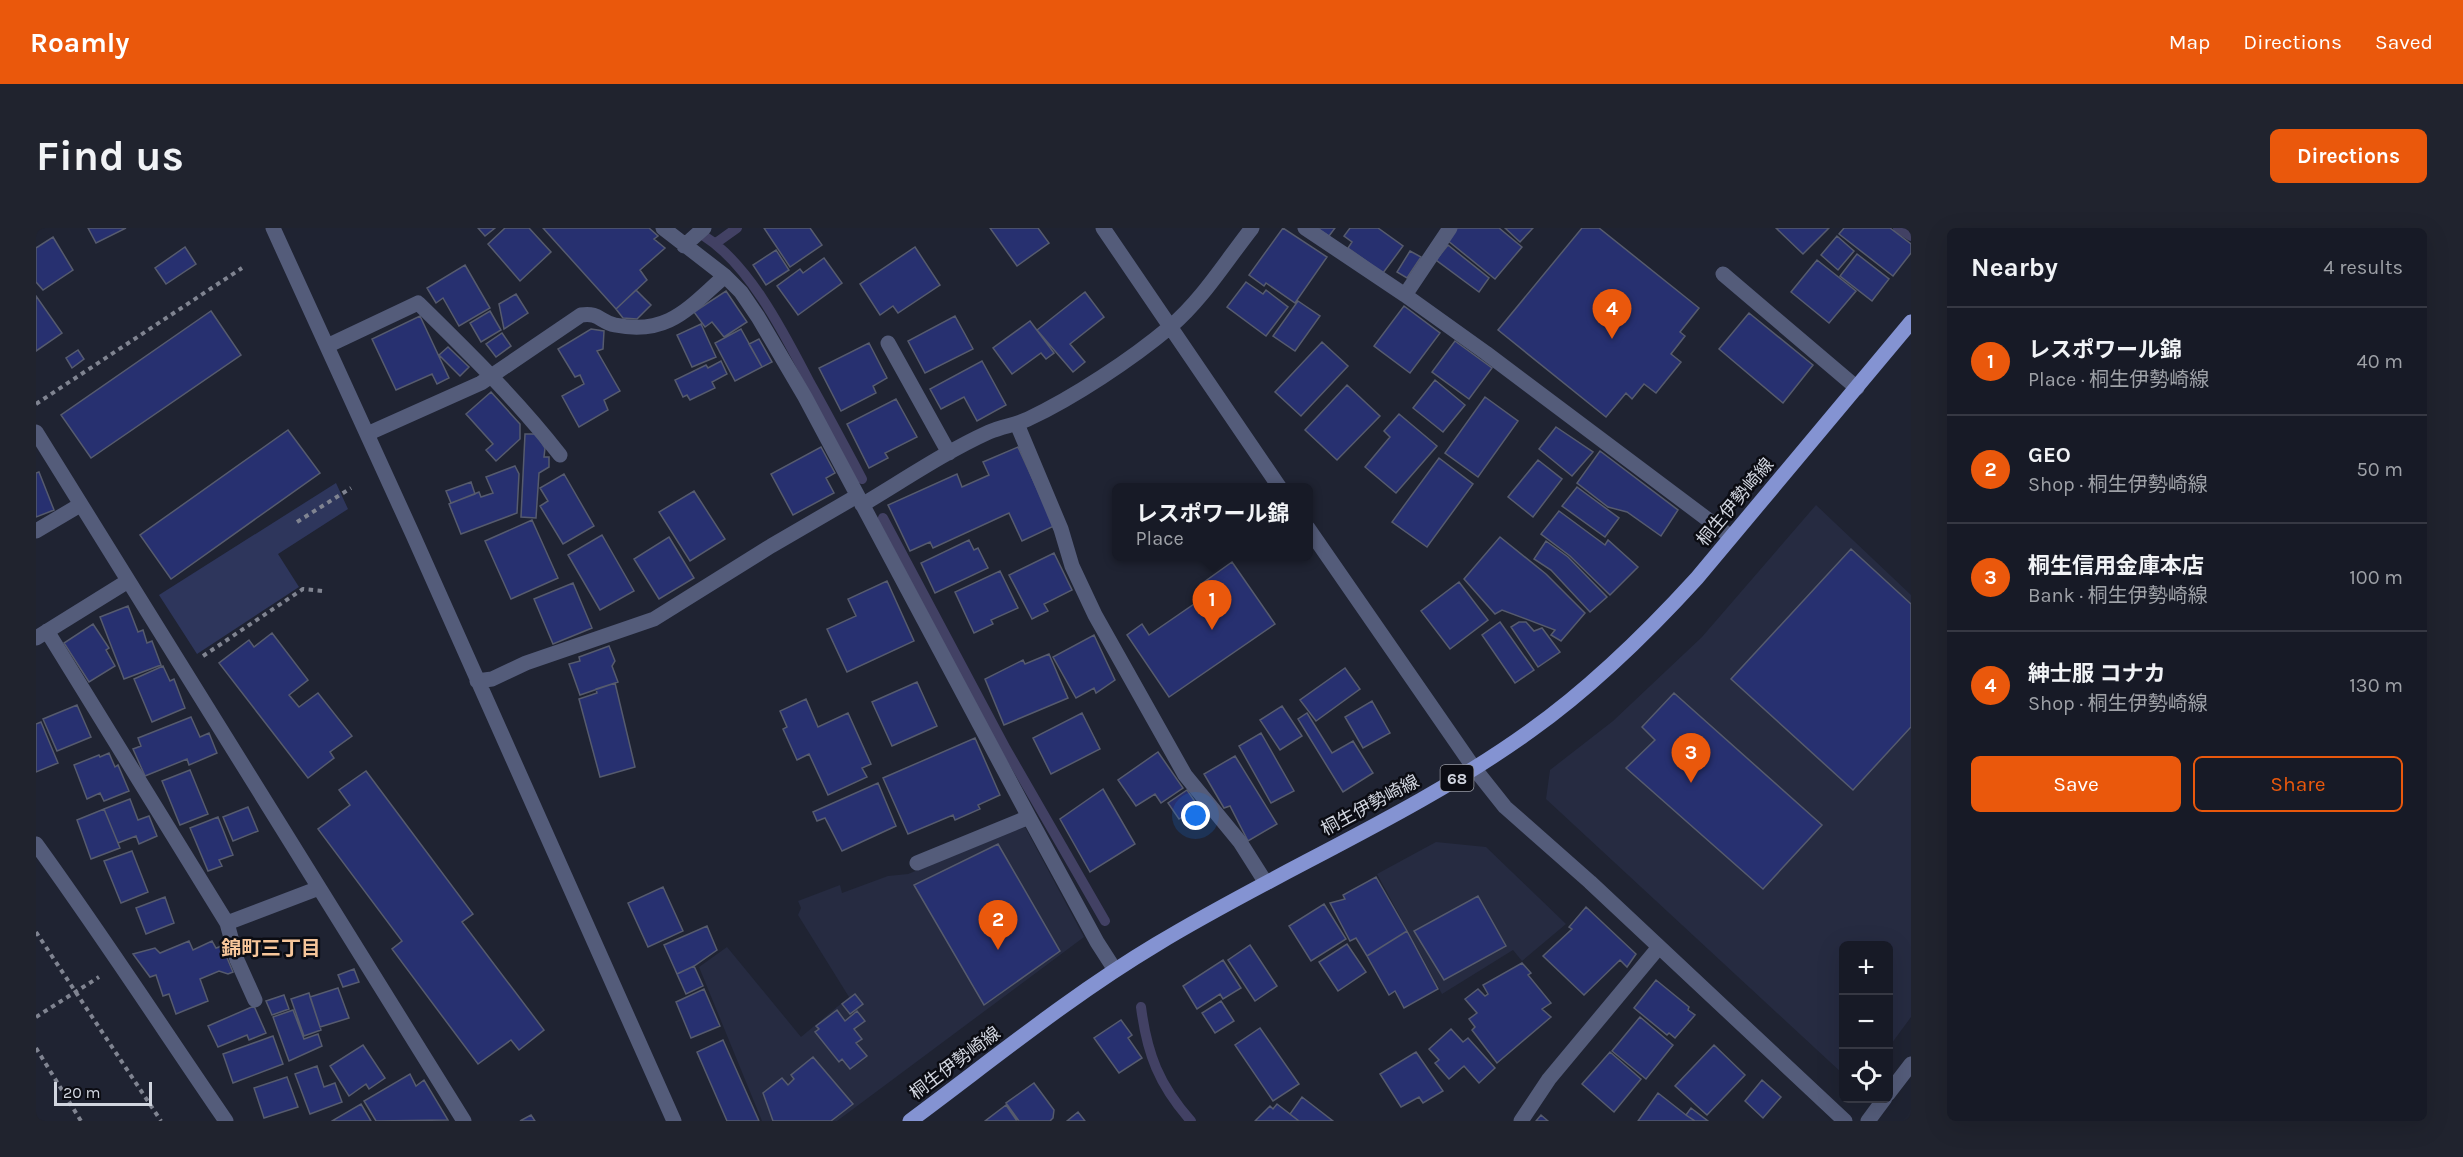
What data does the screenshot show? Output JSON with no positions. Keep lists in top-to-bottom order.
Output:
{
  "streets": {
    "main road": ["桐生伊勢崎線", "68"]
  },
  "districts": ["錦町三丁目"],
  "scale_bar": "20 m",
  "page": {
    "header": "Roamly",
    "nav": ["Map", "Directions", "Saved"],
    "buttons": [
      "Directions",
      ["Save", "Share"]
    ],
    "title": "Find us",
    "heading": ["Nearby", "4 results"],
    "pins": [
      "4",
      "1",
      "3",
      "2"
    ],
    "list": [
      {
        "mark": "1",
        "name": "レスポワール錦",
        "note": "Place · 桐生伊勢崎線",
        "value": "40 m"
      },
      {
        "mark": "2",
        "name": "GEO",
        "note": "Shop · 桐生伊勢崎線",
        "value": "50 m"
      },
      {
        "mark": "3",
        "name": "桐生信用金庫本店",
        "note": "Bank · 桐生伊勢崎線",
        "value": "100 m"
      },
      {
        "mark": "4",
        "name": "紳士服 コナカ",
        "note": "Shop · 桐生伊勢崎線",
        "value": "130 m"
      }
    ],
    "popup": ["レスポワール錦", "Place"],
    "map_buttons": ["+", "−"],
    "scale": "20 m"
  }
}
